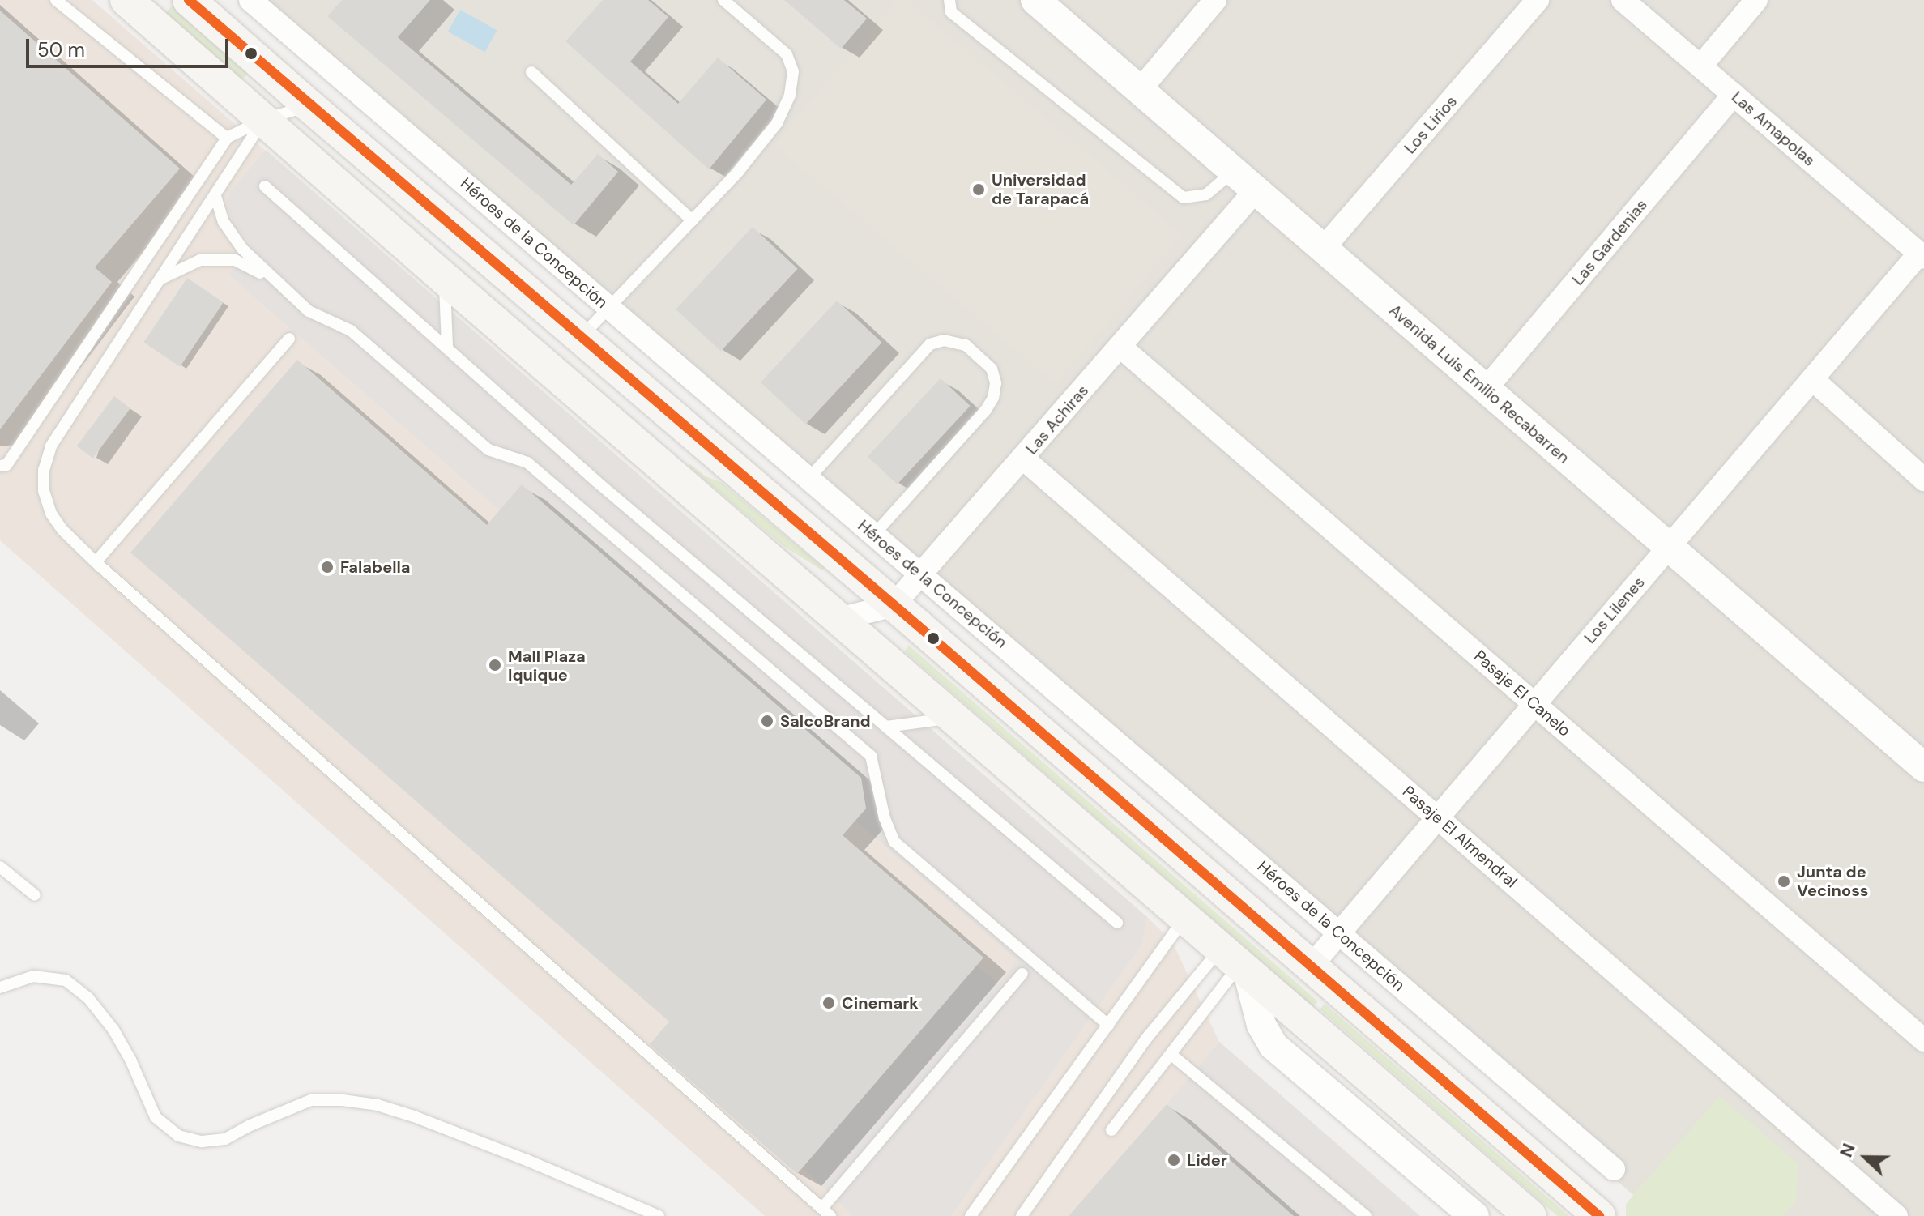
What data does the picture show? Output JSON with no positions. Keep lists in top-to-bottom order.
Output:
{
  "streets": {
    "street": [
      "Los Lirios",
      "Las Amapolas",
      "Las Gardenias",
      "Héroes de la Concepción",
      "Avenida Luis Emilio Recabarren",
      "Las Achiras",
      "Los Lilenes",
      "Pasaje El Canelo",
      "Pasaje El Almendral"
    ]
  },
  "crossings": [
    ["Los Lirios", "Avenida Luis Emilio Recabarren"],
    ["Las Amapolas", "Las Gardenias"],
    ["Las Amapolas", "Los Lilenes"],
    ["Las Gardenias", "Avenida Luis Emilio Recabarren"],
    ["Héroes de la Concepción", "Las Achiras"],
    ["Héroes de la Concepción", "Los Lilenes"],
    ["Avenida Luis Emilio Recabarren", "Las Achiras"],
    ["Avenida Luis Emilio Recabarren", "Los Lilenes"],
    ["Las Achiras", "Pasaje El Canelo"],
    ["Las Achiras", "Pasaje El Almendral"],
    ["Los Lilenes", "Pasaje El Canelo"],
    ["Los Lilenes", "Pasaje El Almendral"]
  ],
  "places": [
    "Universidad de Tarapacá",
    "Falabella",
    "Mall Plaza Iquique",
    "SalcoBrand",
    "Junta de Vecinoss",
    "Cinemark",
    "Lider"
  ],
  "scale_bar": "50 m",
  "north": "left"
}
